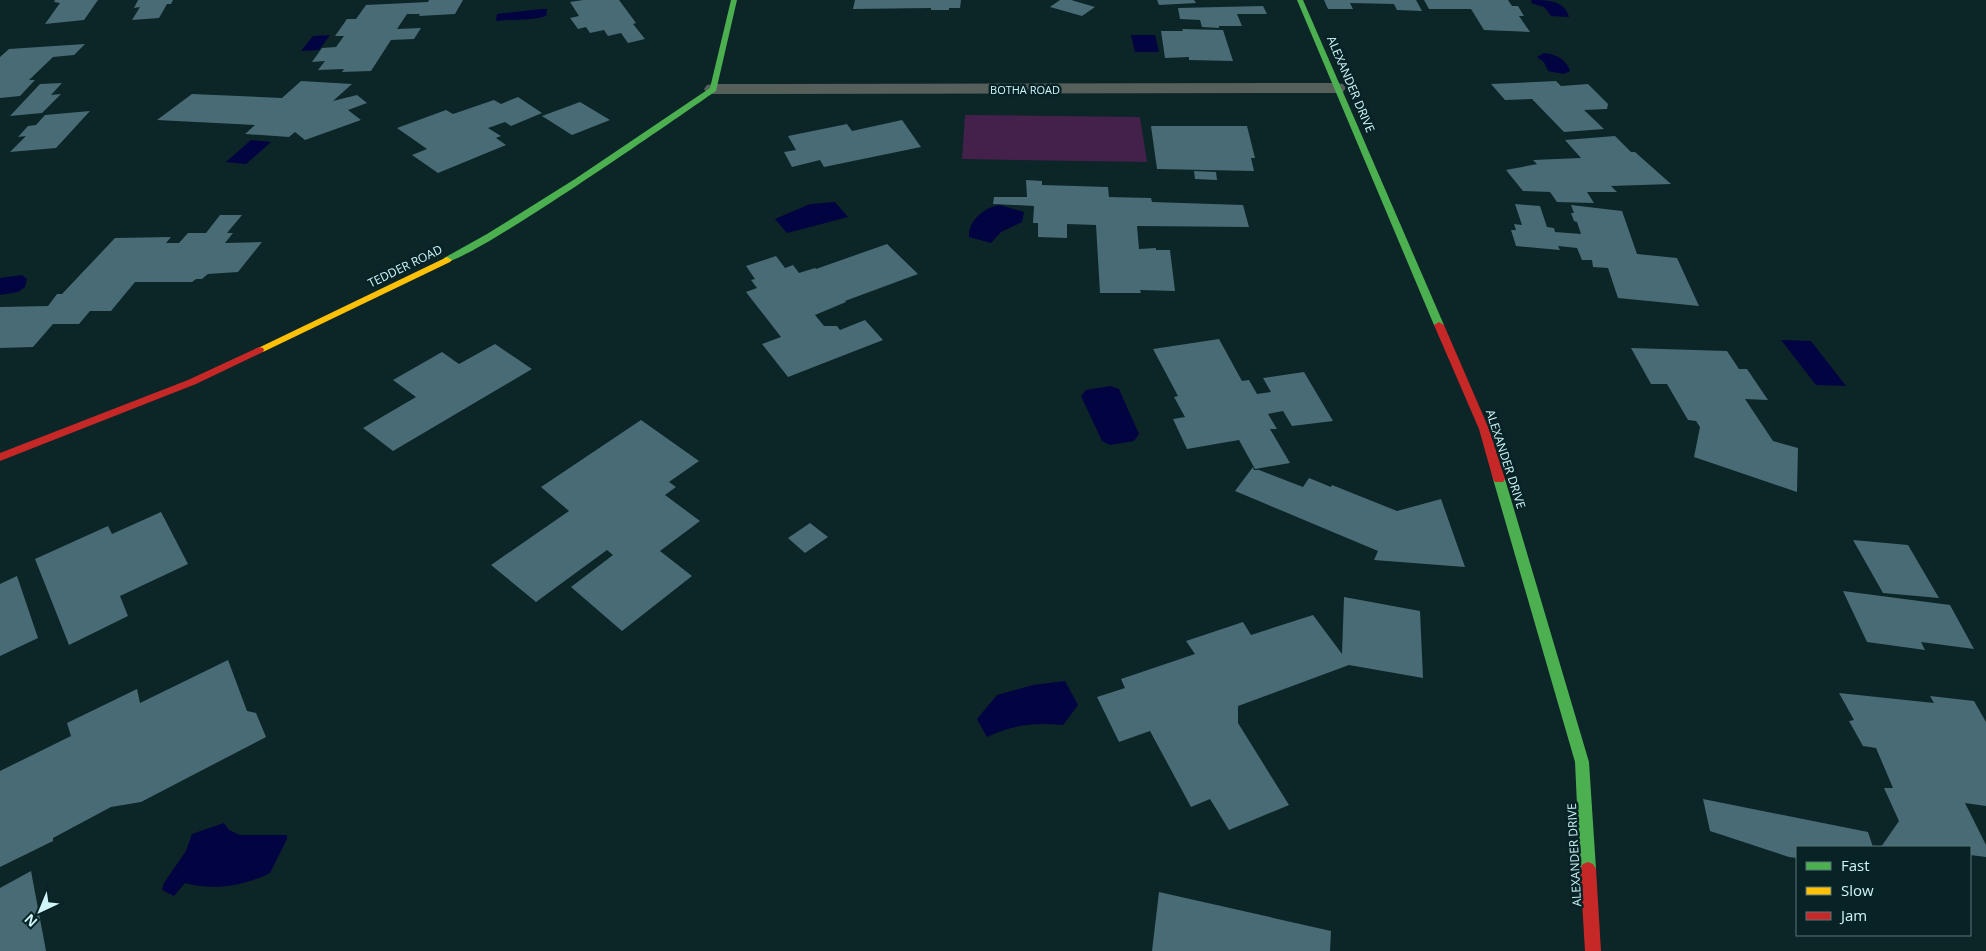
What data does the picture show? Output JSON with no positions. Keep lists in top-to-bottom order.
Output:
{
  "streets": {
    "street": ["ALEXANDER DRIVE", "BOTHA ROAD", "TEDDER ROAD"]
  },
  "crossings": [
    ["ALEXANDER DRIVE", "BOTHA ROAD"],
    ["BOTHA ROAD", "TEDDER ROAD"]
  ],
  "legend": ["Fast", "Slow", "Jam"],
  "north": "bottom left"
}
